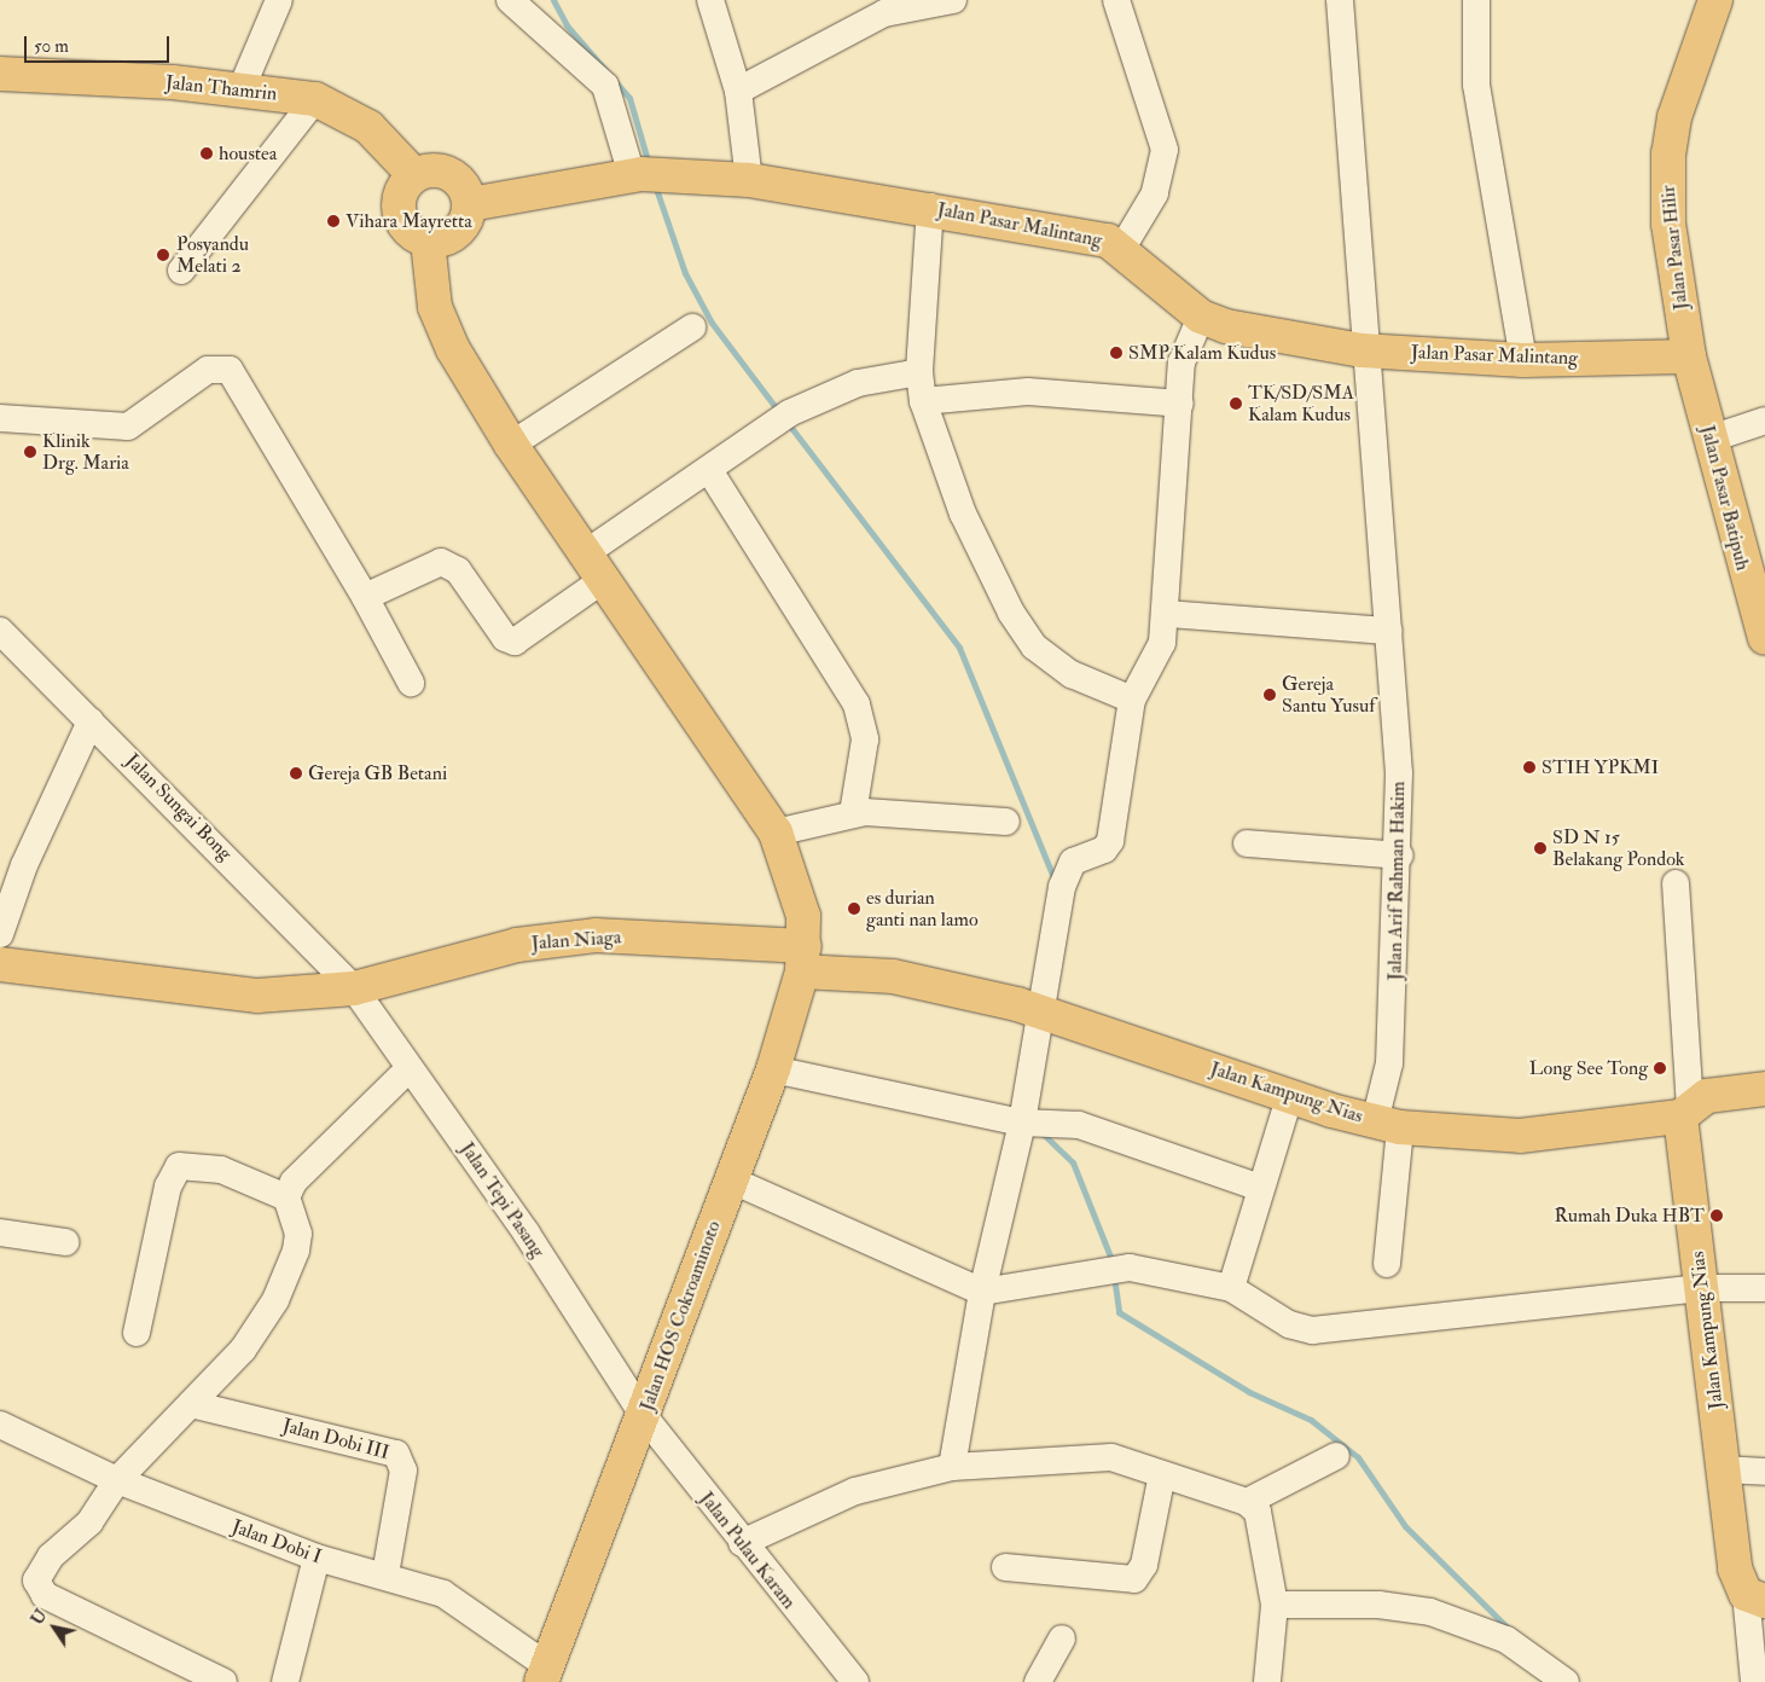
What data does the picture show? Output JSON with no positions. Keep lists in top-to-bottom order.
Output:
{
  "streets": {
    "main road": [
      "Jalan Thamrin",
      "Jalan Pasar Malintang",
      "Jalan Pasar Hilir",
      "Jalan Pasar Batipuh",
      "Jalan Niaga",
      "Jalan Kampung Nias",
      "Jalan HOS Cokroaminoto"
    ],
    "street": [
      "Jalan Sungai Bong",
      "Jalan Arif Rahman Hakim",
      "Jalan Tepi Pasang",
      "Jalan Dobi III",
      "Jalan Dobi I",
      "Jalan Pulau Karam"
    ]
  },
  "crossings": [
    ["Jalan Thamrin", "Jalan Pasar Malintang"],
    ["Jalan Pasar Malintang", "Jalan Pasar Hilir"],
    ["Jalan Pasar Malintang", "Jalan Pasar Batipuh"],
    ["Jalan Pasar Malintang", "Jalan Arif Rahman Hakim"],
    ["Jalan Pasar Hilir", "Jalan Pasar Batipuh"],
    ["Jalan Sungai Bong", "Jalan Niaga"],
    ["Jalan Sungai Bong", "Jalan Tepi Pasang"],
    ["Jalan Arif Rahman Hakim", "Jalan Kampung Nias"],
    ["Jalan Niaga", "Jalan Kampung Nias"],
    ["Jalan Niaga", "Jalan Tepi Pasang"],
    ["Jalan Niaga", "Jalan HOS Cokroaminoto"],
    ["Jalan Kampung Nias", "Jalan HOS Cokroaminoto"],
    ["Jalan Tepi Pasang", "Jalan HOS Cokroaminoto"],
    ["Jalan Tepi Pasang", "Jalan Pulau Karam"],
    ["Jalan HOS Cokroaminoto", "Jalan Dobi I"],
    ["Jalan HOS Cokroaminoto", "Jalan Pulau Karam"],
    ["Jalan Dobi III", "Jalan Dobi I"]
  ],
  "places": [
    "houstea",
    "Vihara Mayretta",
    "Posyandu Melati 2",
    "SMP Kalam Kudus",
    "TK/SD/SMA Kalam Kudus",
    "Klinik Drg. Maria",
    "Gereja Santu Yusuf",
    "STIH YPKMI",
    "Gereja GB Betani",
    "SD N 15 Belakang Pondok",
    "es durian ganti nan lamo",
    "Long See Tong",
    "Rumah Duka HBT"
  ],
  "scale_bar": "50 m",
  "north": "top left"
}
